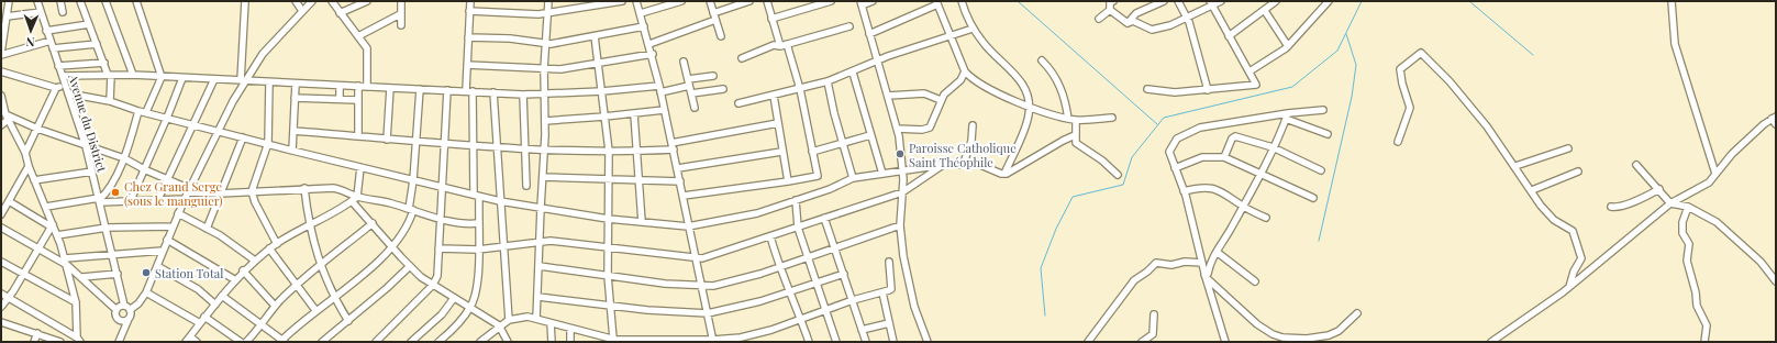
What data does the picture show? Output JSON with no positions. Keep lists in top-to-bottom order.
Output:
{
  "streets": {
    "street": ["Avenue du District"]
  },
  "places": ["Paroisse Catholique Saint Théophile", "Chez Grand Serge (sous le manguier)", "Station Total"],
  "north": "bottom"
}
